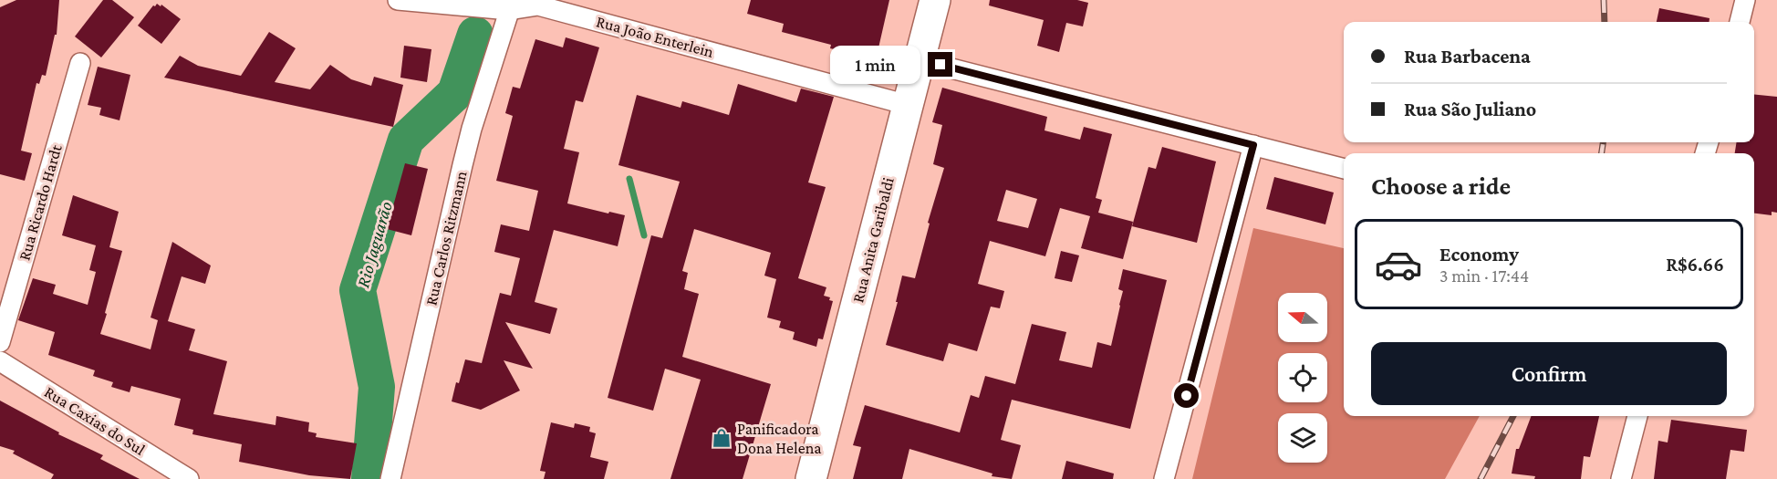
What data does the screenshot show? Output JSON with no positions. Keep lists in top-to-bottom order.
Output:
{
  "streets": {
    "main road": ["Rua Anita Garibaldi"],
    "street": [
      "Rua João Enterlein",
      "Rua Ricardo Hardt",
      "Rua Carlos Ritzmann",
      "Rua Caxias do Sul"
    ]
  },
  "crossings": [
    ["Rua João Enterlein", "Rua Carlos Ritzmann"],
    ["Rua João Enterlein", "Rua Anita Garibaldi"]
  ],
  "water": ["Rio Jaguarão"],
  "places": {
    "shop": ["Panificadora Dona Helena"]
  },
  "north": "left",
  "page": {
    "banner": ["Rua Barbacena", "Rua São Juliano"],
    "bubble": "1 min",
    "heading": "Choose a ride",
    "list": [
      {
        "name": "Economy",
        "note": "3 min · 17:44",
        "value": "R$6.66"
      }
    ],
    "buttons": "Confirm"
  }
}
